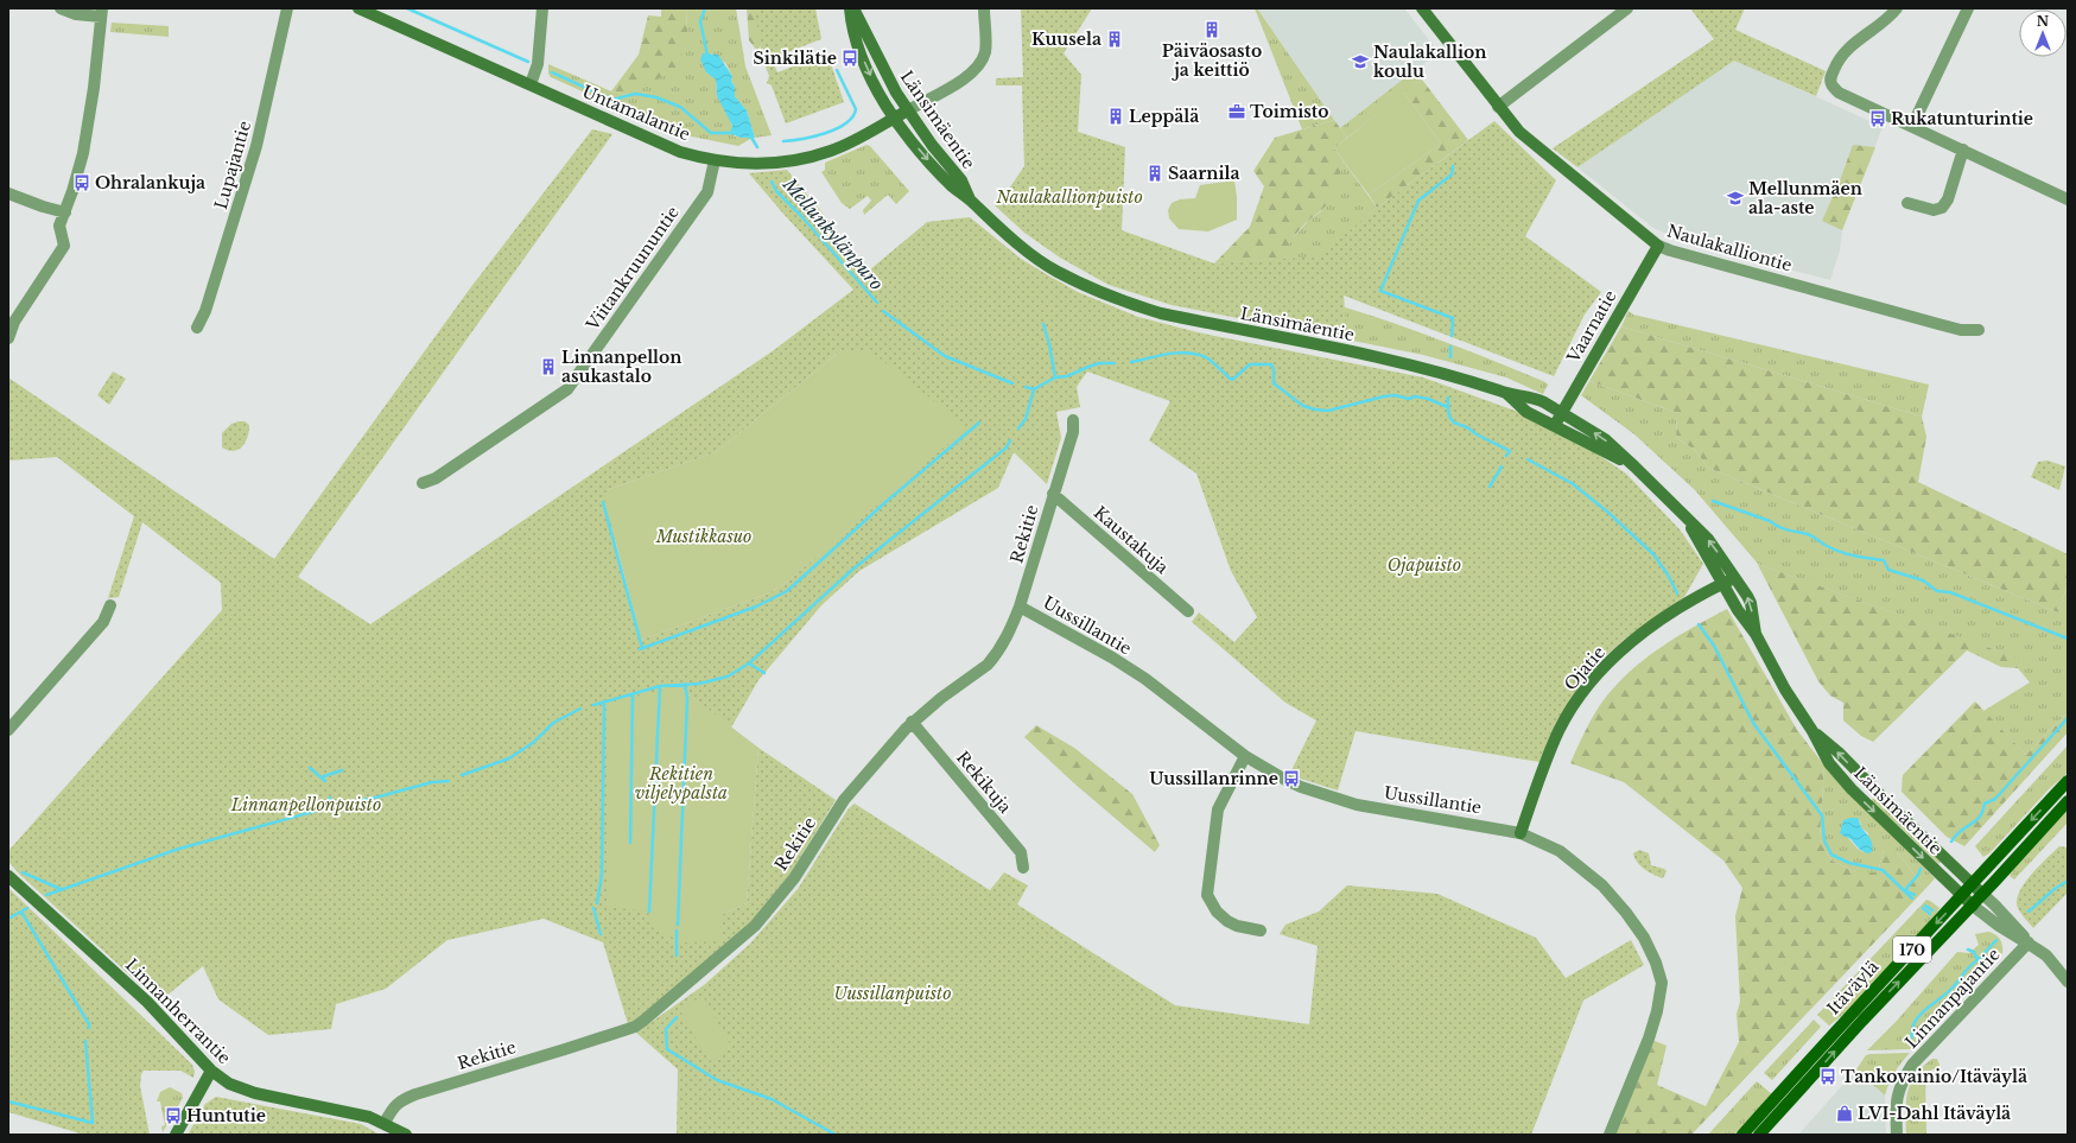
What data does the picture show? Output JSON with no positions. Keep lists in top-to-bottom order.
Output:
{
  "streets": {
    "main road": [
      "Untamalantie",
      "Länsimäentie",
      "Naulakalliontie",
      "Vaarnatie",
      "Ojatie",
      "170",
      "Itäväylä",
      "Linnanherrantie"
    ],
    "street": [
      "Lupajantie",
      "Viitankruununtie",
      "Rekitie",
      "Kaustakuja",
      "Uussillantie",
      "Rekikuja",
      "Linnanpajantie"
    ]
  },
  "crossings": [
    ["Untamalantie", "Länsimäentie"],
    ["Untamalantie", "Viitankruununtie"],
    ["Länsimäentie", "Vaarnatie"],
    ["Länsimäentie", "Ojatie"],
    ["Länsimäentie", "Itäväylä"],
    ["Naulakalliontie", "Vaarnatie"],
    ["Rekitie", "Kaustakuja"],
    ["Rekitie", "Uussillantie"],
    ["Rekitie", "Rekikuja"],
    ["Rekitie", "Linnanherrantie"],
    ["Uussillantie", "Ojatie"]
  ],
  "water": ["Mellunkylänpuro"],
  "parks": [
    "Naulakallionpuisto",
    "Mustikkasuo",
    "Ojapuisto",
    "Rekitien viljelypalsta",
    "Linnanpellonpuisto",
    "Uussillanpuisto"
  ],
  "places": {
    "building": [
      "Päiväosasto ja keittiö",
      "Kuusela",
      "Leppälä",
      "Saarnila",
      "Linnanpellon asukastalo"
    ],
    "bus stop": [
      "Sinkilätie",
      "Rukatunturintie",
      "Ohralankuja",
      "Uussillanrinne",
      "Tankovainio/Itäväylä",
      "Huntutie"
    ],
    "school or university": ["Naulakallion koulu", "Mellunmäen ala-aste"],
    "office": ["Toimisto"],
    "shop": ["LVI-Dahl Itäväylä"]
  },
  "north": "top"
}
